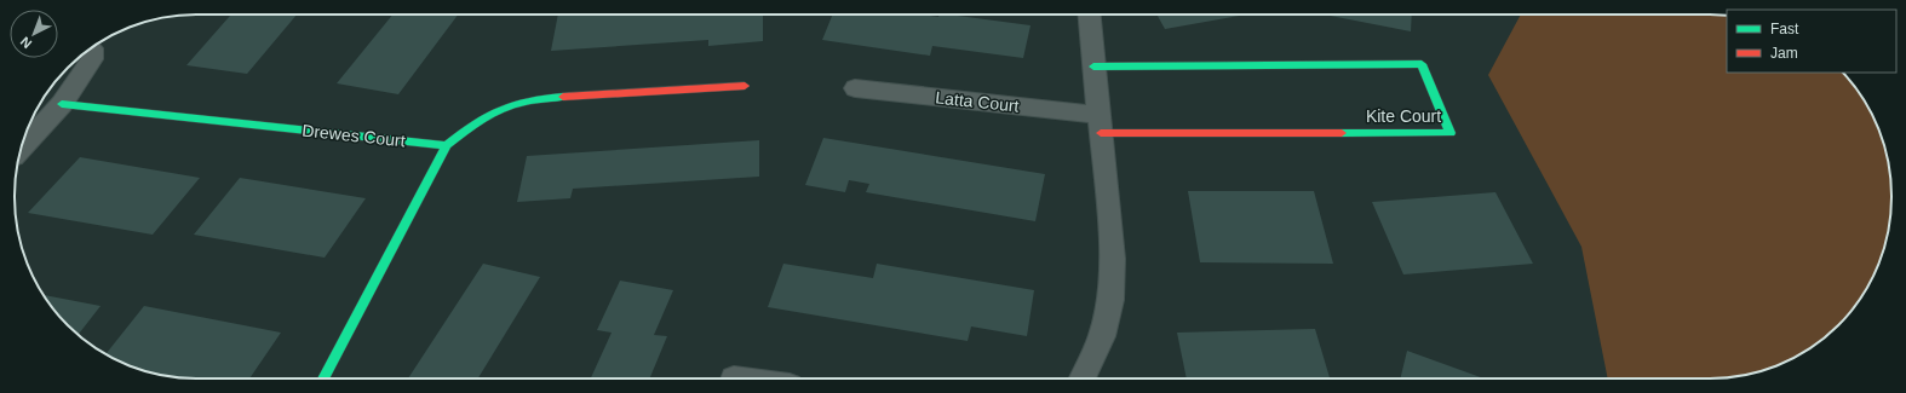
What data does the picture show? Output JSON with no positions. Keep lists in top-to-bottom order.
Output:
{
  "streets": {
    "street": ["Latta Court", "Kite Court", "Drewes Court"]
  },
  "crossings": [
    ["Latta Court", "Kite Court"]
  ],
  "legend": ["Fast", "Jam"],
  "north": "bottom left"
}
